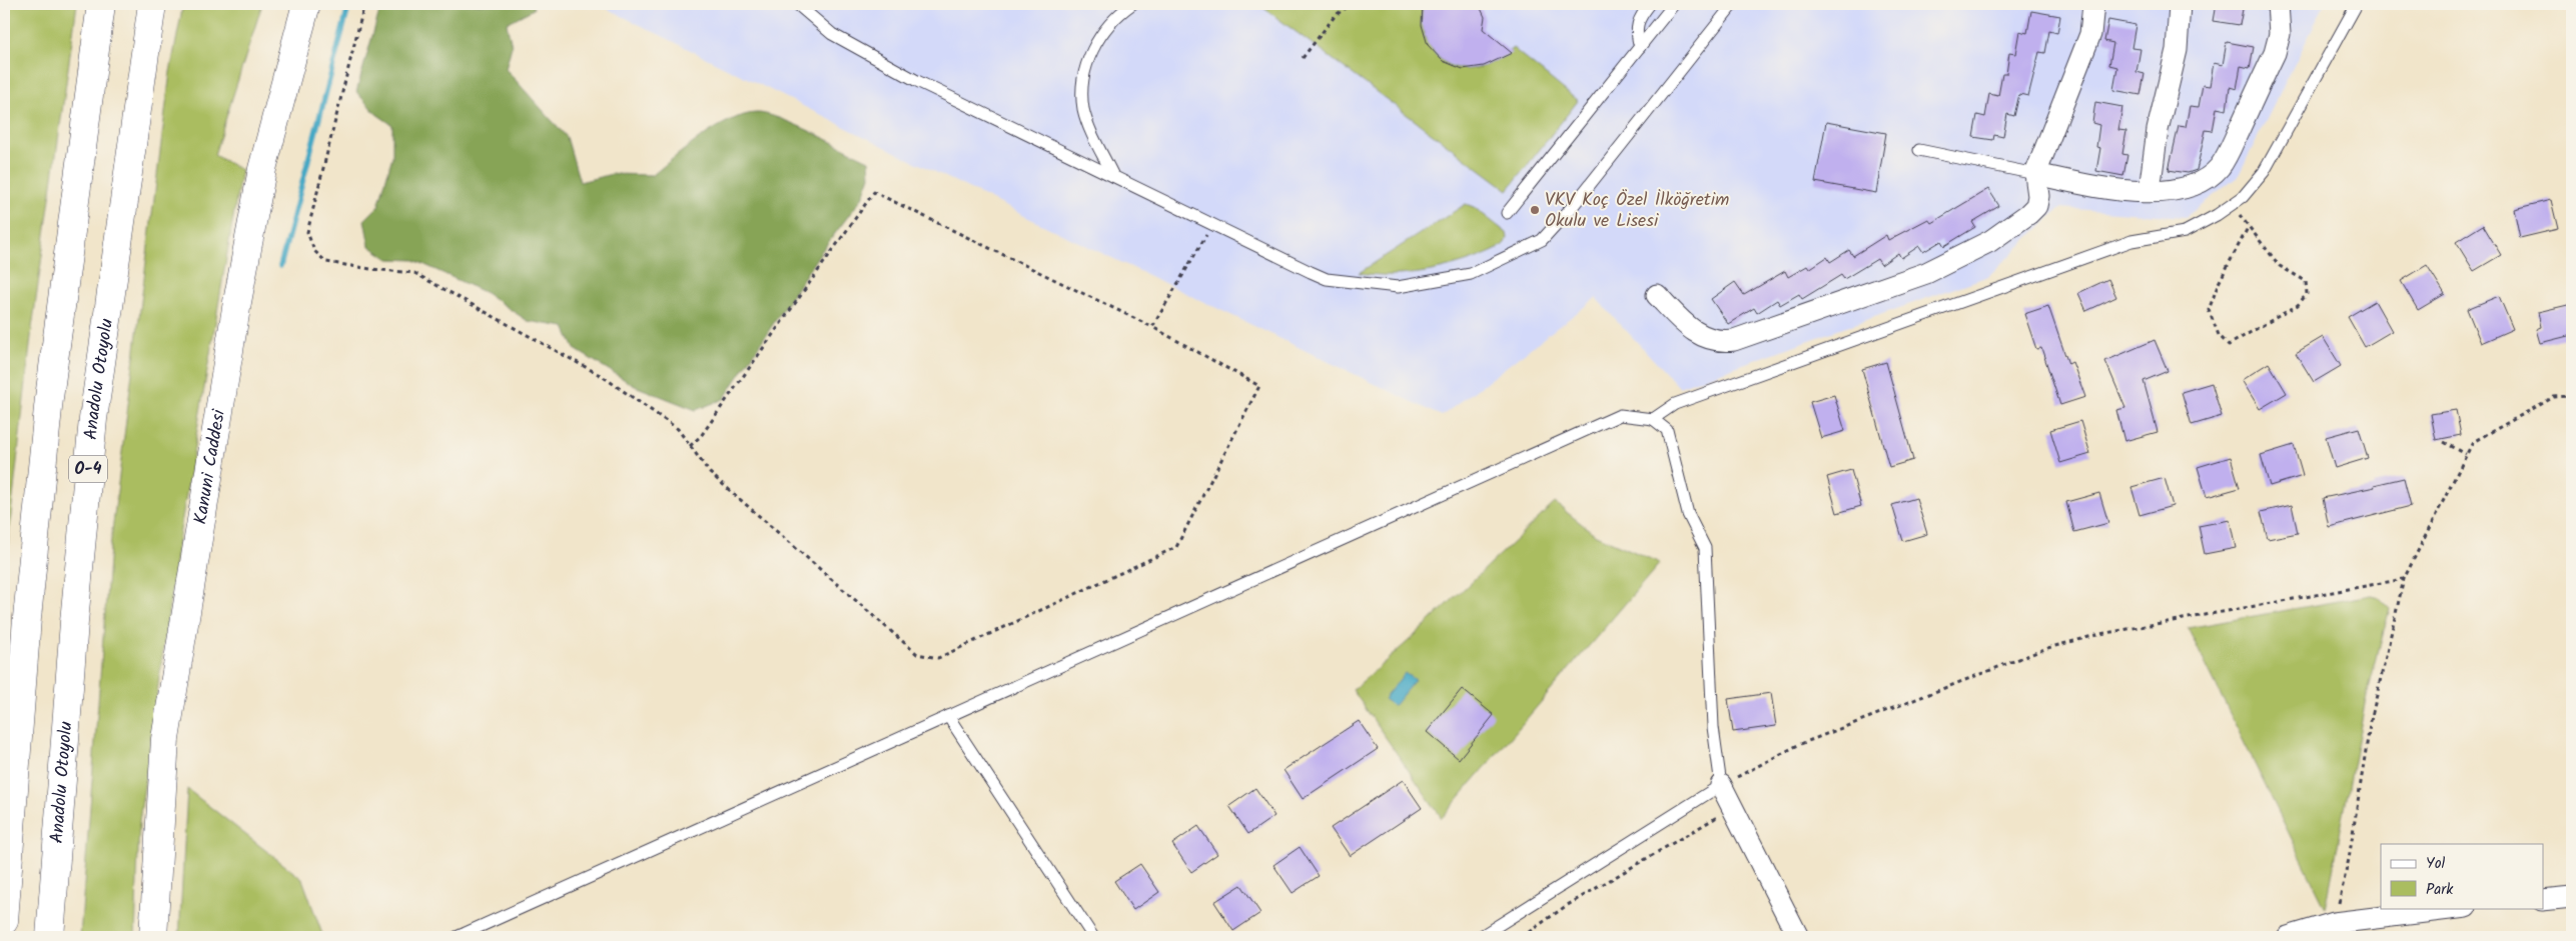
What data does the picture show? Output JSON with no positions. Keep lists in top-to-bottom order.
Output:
{
  "streets": {
    "main road": ["Anadolu Otoyolu", "Kanuni Caddesi", "O-4"]
  },
  "places": ["VKV Koç Özel İlköğretim Okulu ve Lisesi"],
  "legend": ["Yol", "Park"]
}
